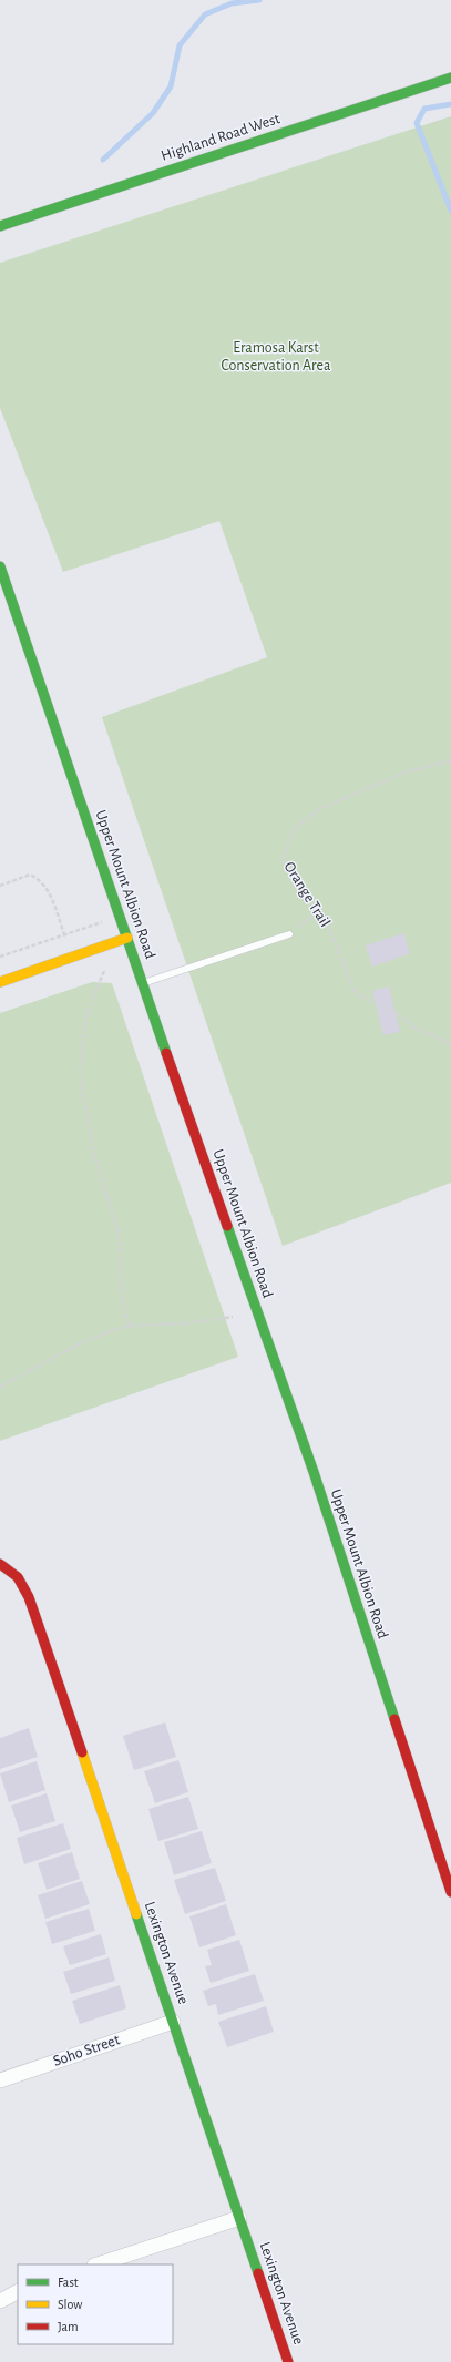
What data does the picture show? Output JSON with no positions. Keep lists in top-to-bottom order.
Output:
{
  "streets": {
    "street": [
      "Highland Road West",
      "Upper Mount Albion Road",
      "Lexington Avenue",
      "Soho Street"
    ],
    "path": ["Orange Trail"]
  },
  "crossings": [
    ["Lexington Avenue", "Soho Street"]
  ],
  "parks": ["Eramosa Karst Conservation Area"],
  "legend": ["Fast", "Slow", "Jam"]
}
